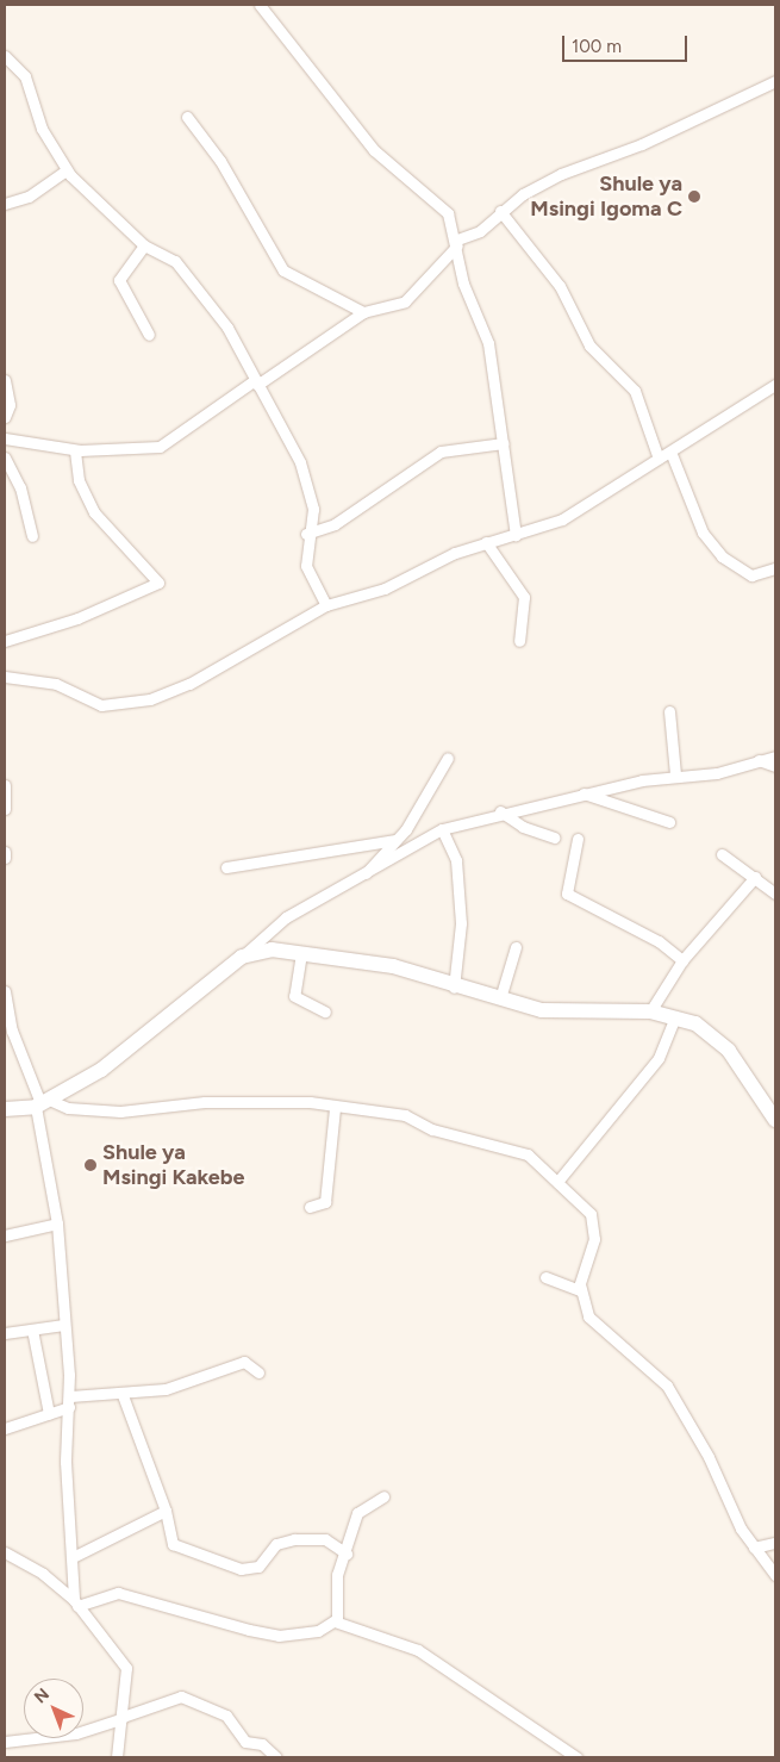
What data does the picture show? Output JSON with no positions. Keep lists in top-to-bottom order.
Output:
{
  "places": ["Shule ya Msingi Igoma C", "Shule ya Msingi Kakebe"],
  "scale_bar": "100 m",
  "north": "top left"
}
